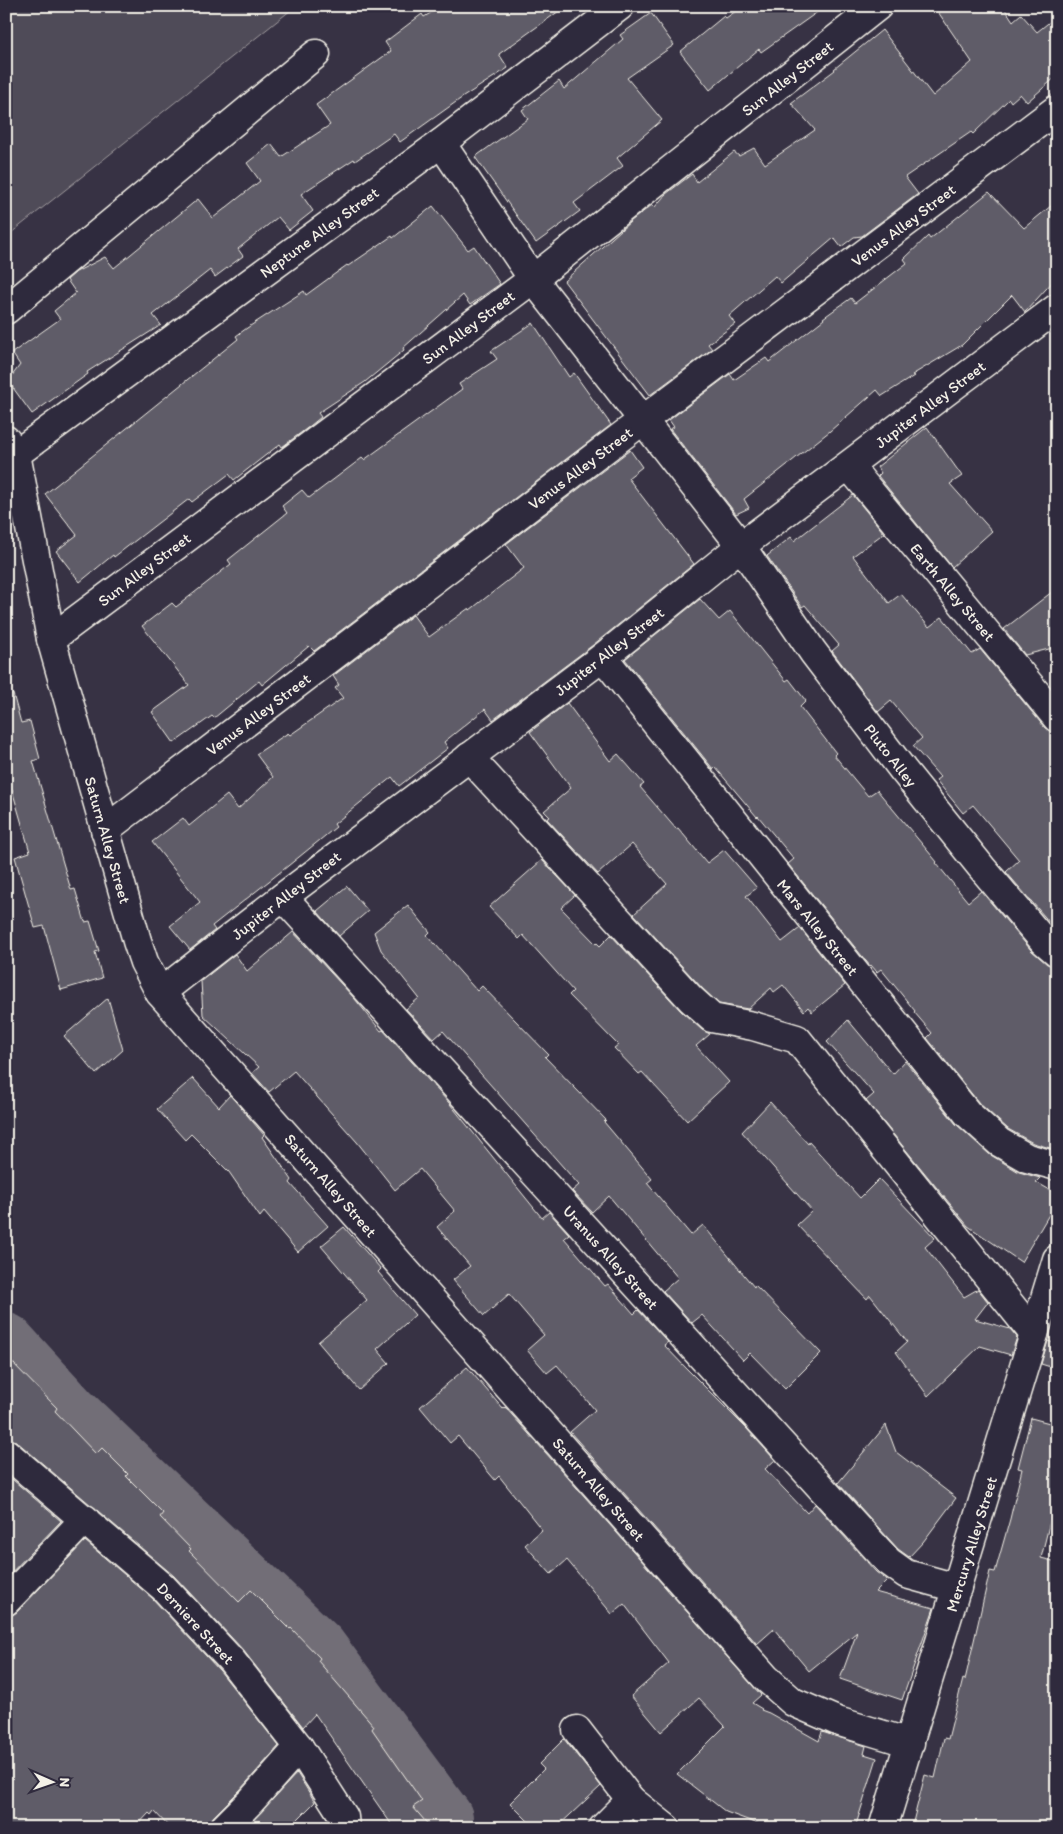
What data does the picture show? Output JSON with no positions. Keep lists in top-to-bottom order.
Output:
{
  "streets": {
    "street": [
      "Sun Alley Street",
      "Venus Alley Street",
      "Neptune Alley Street",
      "Jupiter Alley Street",
      "Earth Alley Street",
      "Pluto Alley",
      "Saturn Alley Street",
      "Mars Alley Street",
      "Uranus Alley Street",
      "Mercury Alley Street",
      "Derniere Street"
    ]
  },
  "crossings": [
    ["Sun Alley Street", "Pluto Alley"],
    ["Sun Alley Street", "Saturn Alley Street"],
    ["Venus Alley Street", "Pluto Alley"],
    ["Venus Alley Street", "Saturn Alley Street"],
    ["Neptune Alley Street", "Pluto Alley"],
    ["Neptune Alley Street", "Saturn Alley Street"],
    ["Jupiter Alley Street", "Earth Alley Street"],
    ["Jupiter Alley Street", "Pluto Alley"],
    ["Jupiter Alley Street", "Saturn Alley Street"],
    ["Jupiter Alley Street", "Mars Alley Street"],
    ["Jupiter Alley Street", "Uranus Alley Street"],
    ["Saturn Alley Street", "Mercury Alley Street"],
    ["Uranus Alley Street", "Mercury Alley Street"]
  ],
  "north": "right"
}
